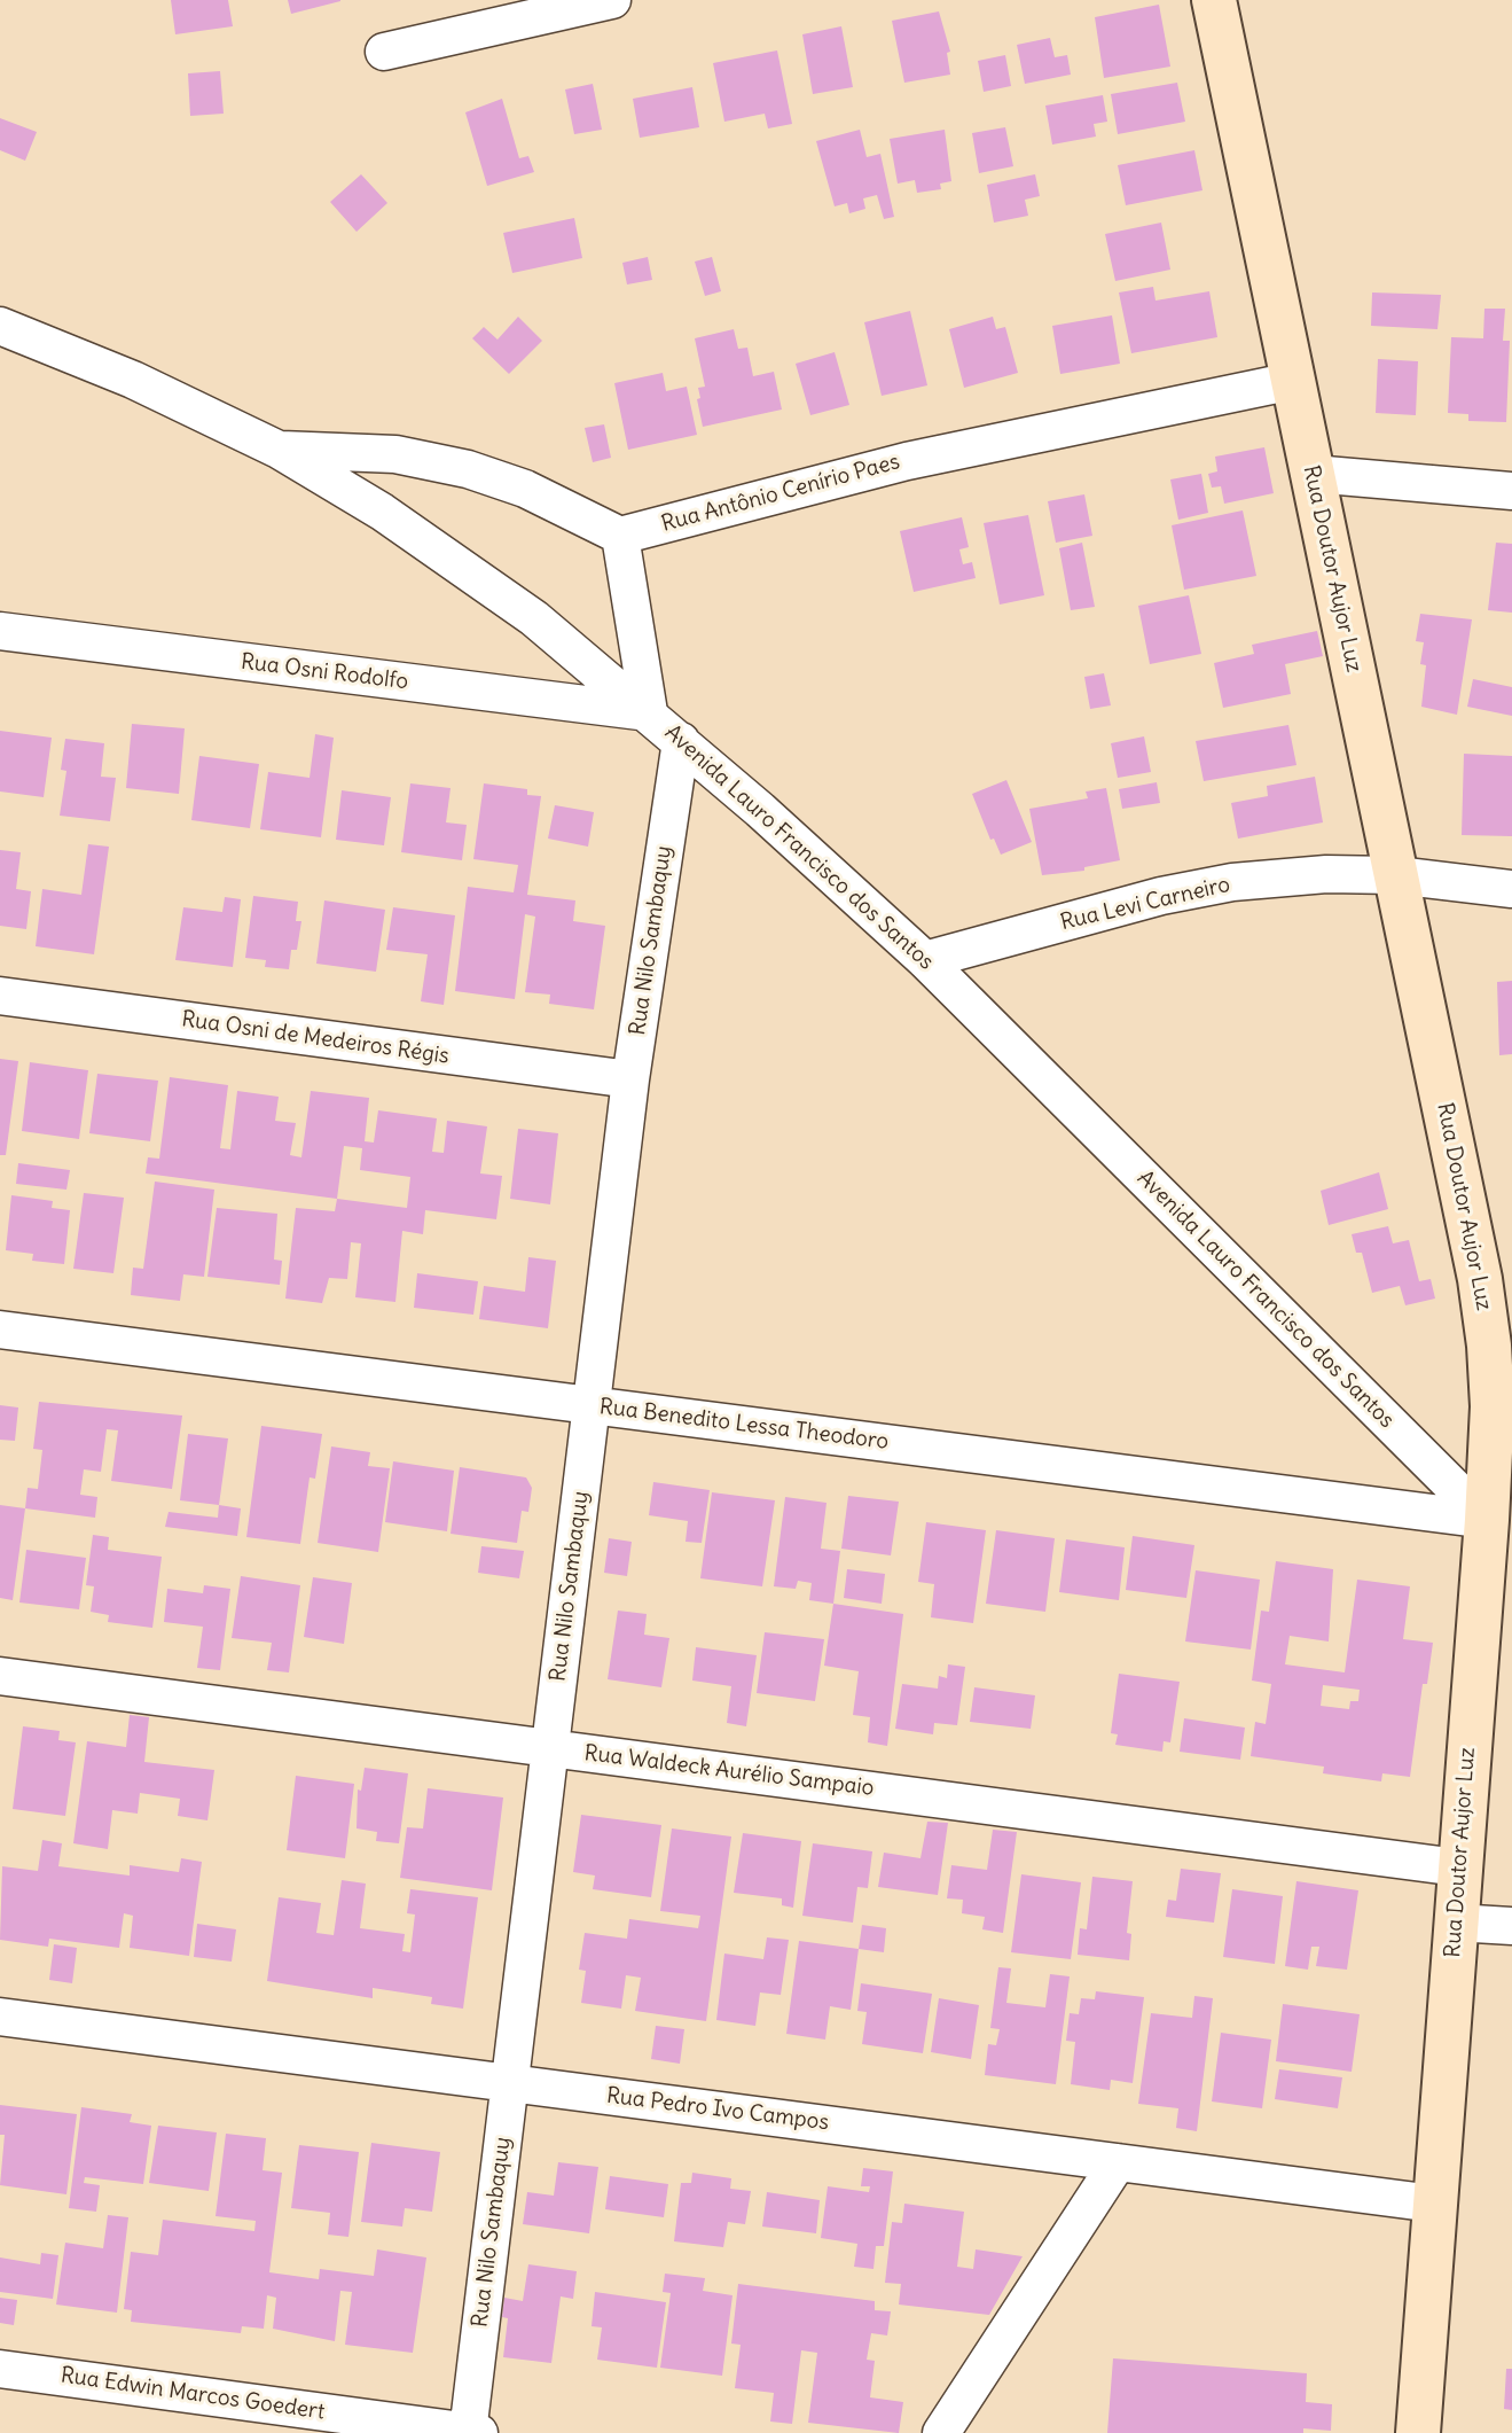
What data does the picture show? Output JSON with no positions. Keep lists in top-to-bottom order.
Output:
{
  "streets": {
    "street": [
      "Rua Antônio Cenírio Paes",
      "Rua Doutor Aujor Luz",
      "Rua Osni Rodolfo",
      "Avenida Lauro Francisco dos Santos",
      "Rua Levi Carneiro",
      "Rua Nilo Sambaquy",
      "Rua Osni de Medeiros Régis",
      "Rua Benedito Lessa Theodoro",
      "Rua Waldeck Aurélio Sampaio",
      "Rua Pedro Ivo Campos",
      "Rua Edwin Marcos Goedert"
    ]
  },
  "crossings": [
    ["Rua Antônio Cenírio Paes", "Rua Doutor Aujor Luz"],
    ["Rua Doutor Aujor Luz", "Avenida Lauro Francisco dos Santos"],
    ["Rua Doutor Aujor Luz", "Rua Levi Carneiro"],
    ["Rua Doutor Aujor Luz", "Rua Benedito Lessa Theodoro"],
    ["Rua Doutor Aujor Luz", "Rua Waldeck Aurélio Sampaio"],
    ["Rua Doutor Aujor Luz", "Rua Pedro Ivo Campos"],
    ["Rua Osni Rodolfo", "Avenida Lauro Francisco dos Santos"],
    ["Avenida Lauro Francisco dos Santos", "Rua Levi Carneiro"],
    ["Avenida Lauro Francisco dos Santos", "Rua Nilo Sambaquy"],
    ["Avenida Lauro Francisco dos Santos", "Rua Benedito Lessa Theodoro"],
    ["Rua Nilo Sambaquy", "Rua Osni de Medeiros Régis"],
    ["Rua Nilo Sambaquy", "Rua Benedito Lessa Theodoro"],
    ["Rua Nilo Sambaquy", "Rua Waldeck Aurélio Sampaio"],
    ["Rua Nilo Sambaquy", "Rua Pedro Ivo Campos"],
    ["Rua Nilo Sambaquy", "Rua Edwin Marcos Goedert"]
  ]
}
